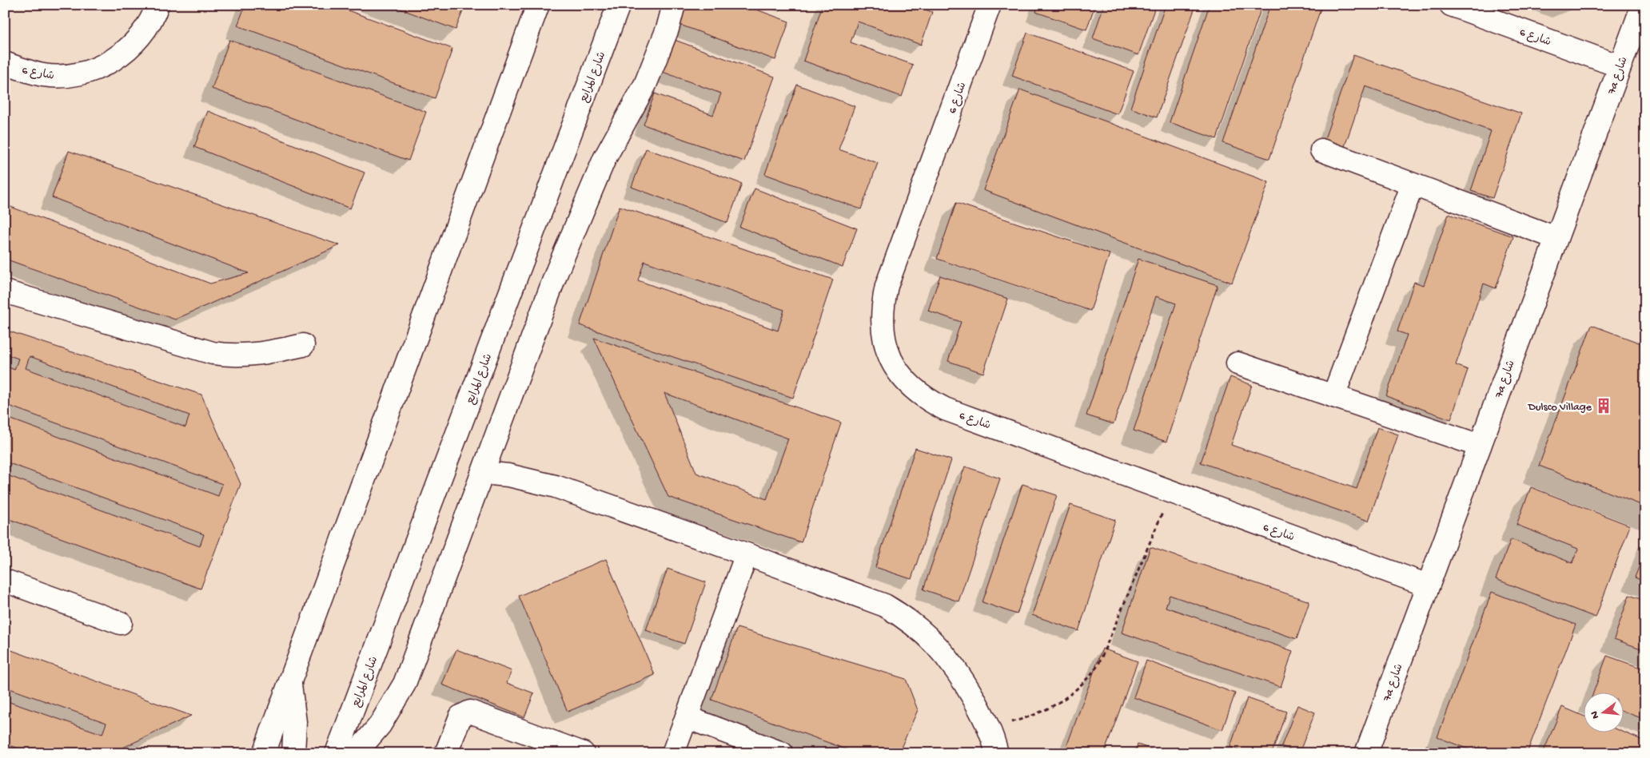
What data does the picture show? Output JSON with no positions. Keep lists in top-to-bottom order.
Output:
{
  "streets": {
    "main road": ["شارع 6", "7a شارع", "شارع المرابع"]
  },
  "crossings": [
    ["شارع 6", "7a شارع"]
  ],
  "places": {
    "building": ["Dulsco Village"]
  },
  "north": "left"
}
